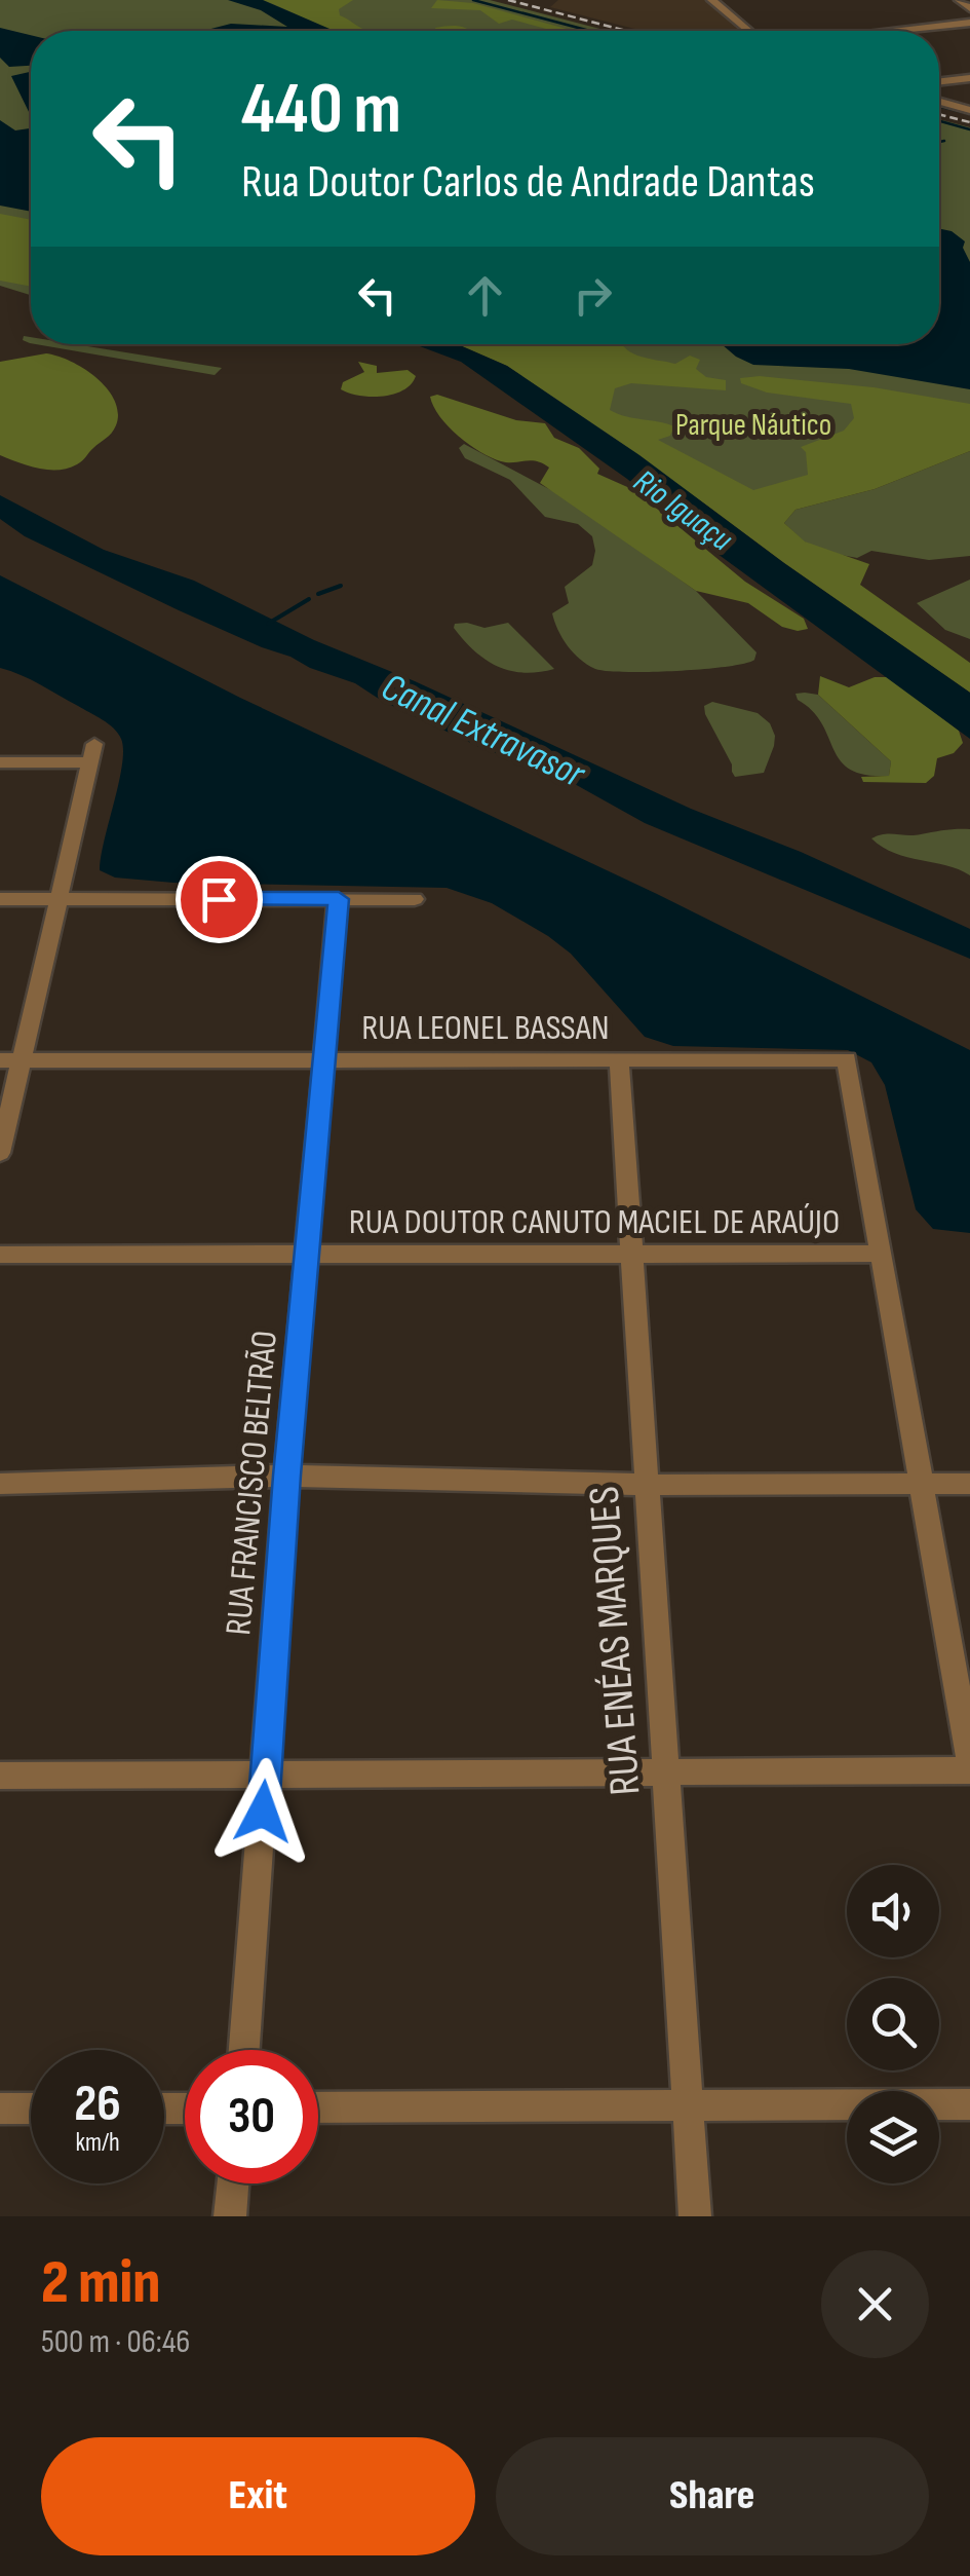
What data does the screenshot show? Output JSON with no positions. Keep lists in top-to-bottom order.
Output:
{
  "streets": {
    "street": [
      "RUA LEONEL BASSAN",
      "RUA DOUTOR CANUTO MACIEL DE ARAÚJO",
      "RUA FRANCISCO BELTRÃO",
      "RUA ENÉAS MARQUES"
    ]
  },
  "crossings": [
    ["RUA LEONEL BASSAN", "RUA DOUTOR CANUTO MACIEL DE ARAÚJO"],
    ["RUA LEONEL BASSAN", "RUA FRANCISCO BELTRÃO"],
    ["RUA LEONEL BASSAN", "RUA ENÉAS MARQUES"],
    ["RUA DOUTOR CANUTO MACIEL DE ARAÚJO", "RUA FRANCISCO BELTRÃO"],
    ["RUA DOUTOR CANUTO MACIEL DE ARAÚJO", "RUA ENÉAS MARQUES"]
  ],
  "water": ["Rio Iguaçu", "Canal Extravasor"],
  "parks": ["Parque Náutico"],
  "page": {
    "turn": ["440 m", "Rua Doutor Carlos de Andrade Dantas"],
    "speed": "26 km/h",
    "limit": "30",
    "heading": ["2 min", "500 m · 06:46"],
    "buttons": ["Exit", "Share"]
  }
}
